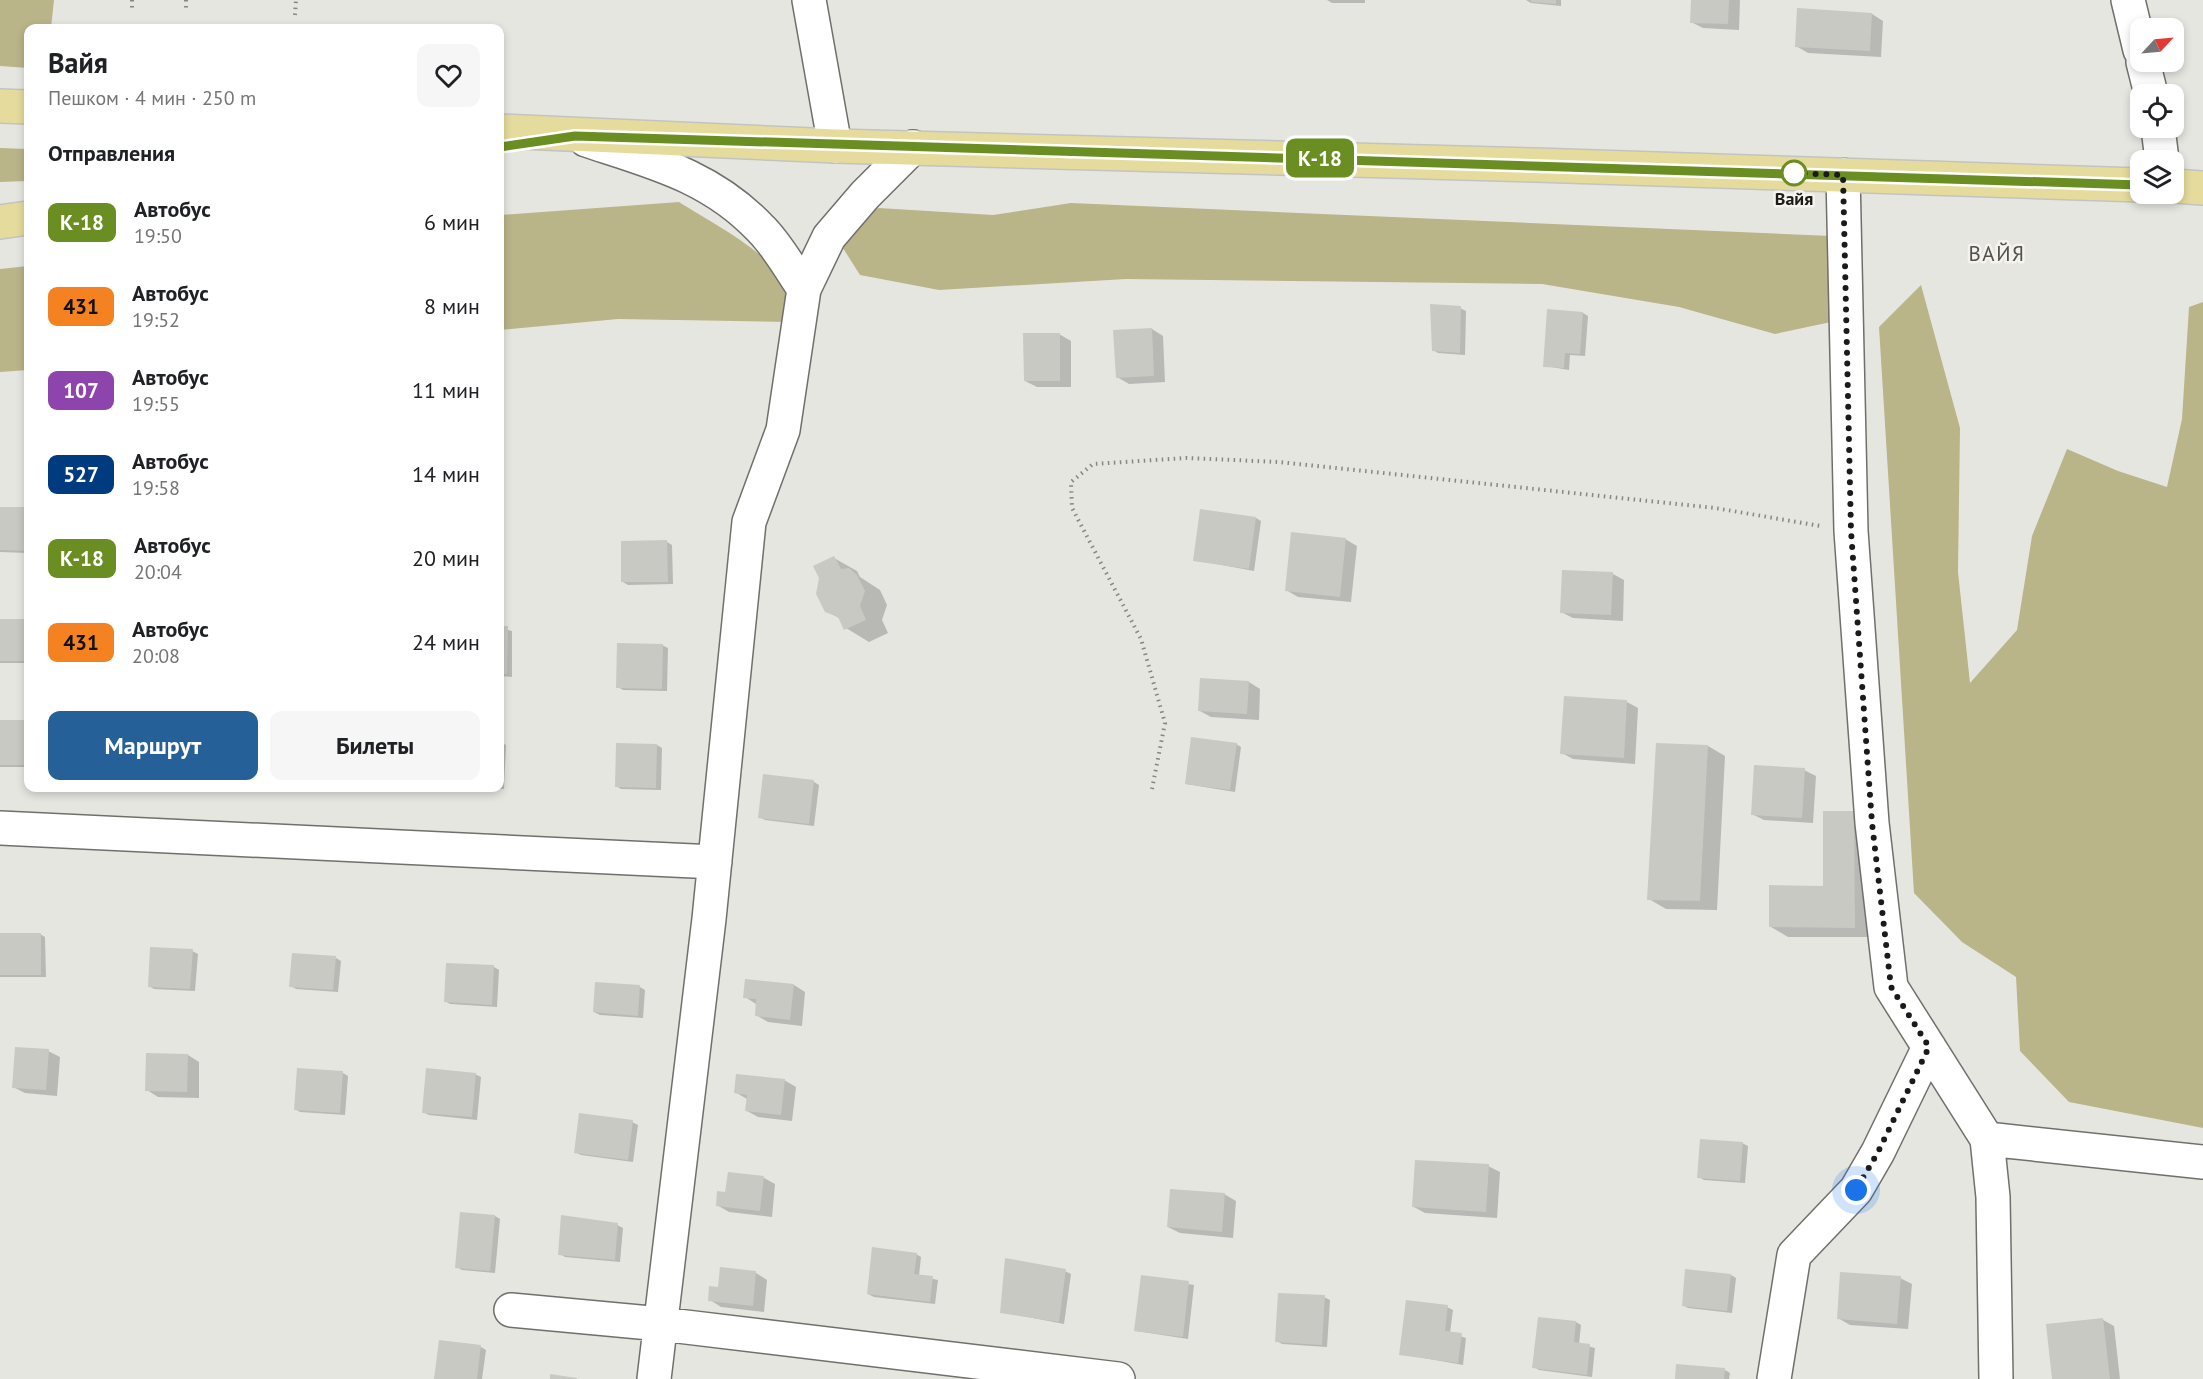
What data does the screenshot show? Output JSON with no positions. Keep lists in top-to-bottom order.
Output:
{
  "districts": ["ВАЙЯ"],
  "places": ["Вайя"],
  "lines": ["bus line К-18"],
  "north": "top right",
  "page": {
    "on_map": "К-18",
    "heading": [
      ["Вайя", "Пешком · 4 мин · 250 m"],
      "Отправления"
    ],
    "list": [
      {
        "mark": "К-18",
        "name": "Автобус",
        "note": "19:50",
        "value": "6 мин"
      },
      {
        "mark": "431",
        "name": "Автобус",
        "note": "19:52",
        "value": "8 мин"
      },
      {
        "mark": "107",
        "name": "Автобус",
        "note": "19:55",
        "value": "11 мин"
      },
      {
        "mark": "527",
        "name": "Автобус",
        "note": "19:58",
        "value": "14 мин"
      },
      {
        "mark": "К-18",
        "name": "Автобус",
        "note": "20:04",
        "value": "20 мин"
      },
      {
        "mark": "431",
        "name": "Автобус",
        "note": "20:08",
        "value": "24 мин"
      }
    ],
    "buttons": ["Маршрут", "Билеты"]
  }
}
